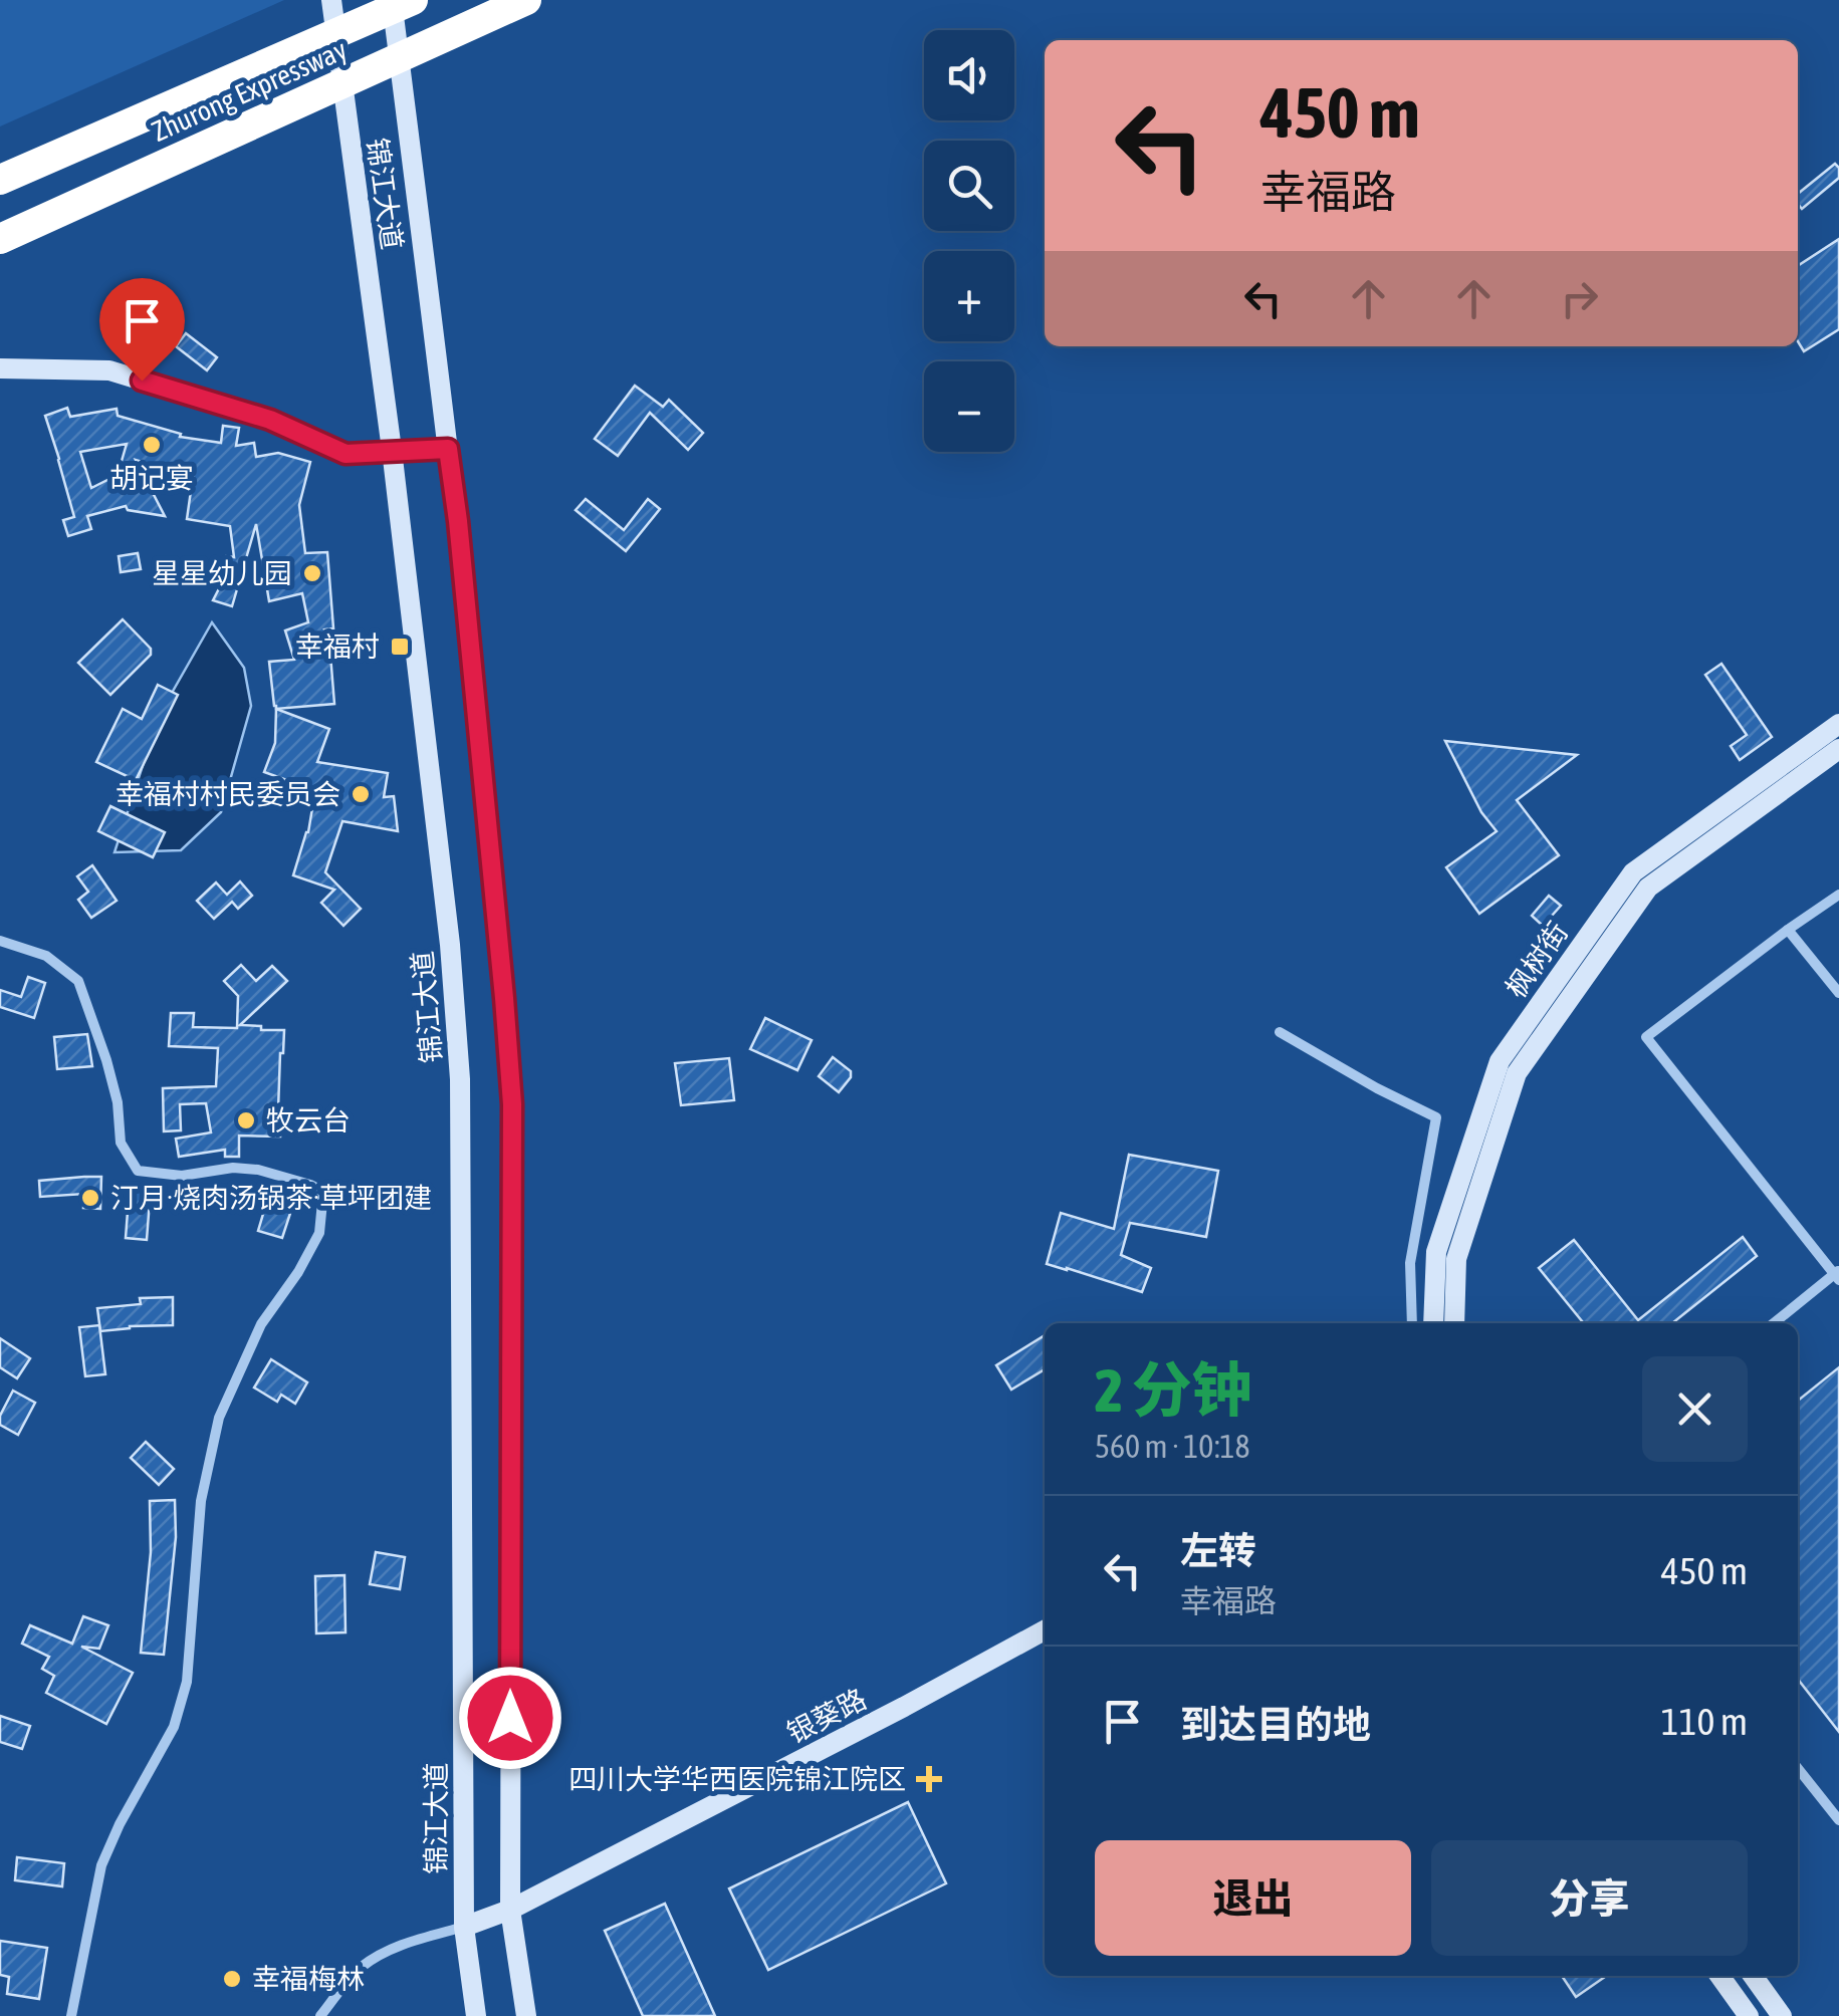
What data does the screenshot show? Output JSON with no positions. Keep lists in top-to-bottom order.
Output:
{
  "streets": {
    "highway": ["Zhurong Expressway"],
    "main road": ["锦江大道", "枫树街", "银葵路"]
  },
  "crossings": [
    ["锦江大道", "银葵路"]
  ],
  "places": {
    "other": [
      "胡记宴",
      "星星幼儿园",
      "幸福村村民委员会",
      "牧云台",
      "汀月·烧肉汤锅茶·草坪团建",
      "幸福梅林"
    ],
    "transit": ["幸福村"],
    "health": ["四川大学华西医院锦江院区"]
  },
  "page": {
    "map_buttons": ["+", "−"],
    "turn": ["450 m", "幸福路"],
    "heading": ["2 分钟", "560 m · 10:18"],
    "list": [
      {
        "name": "左转",
        "note": "幸福路",
        "value": "450 m"
      },
      {
        "name": "到达目的地",
        "value": "110 m"
      }
    ],
    "buttons": ["退出", "分享"]
  }
}
